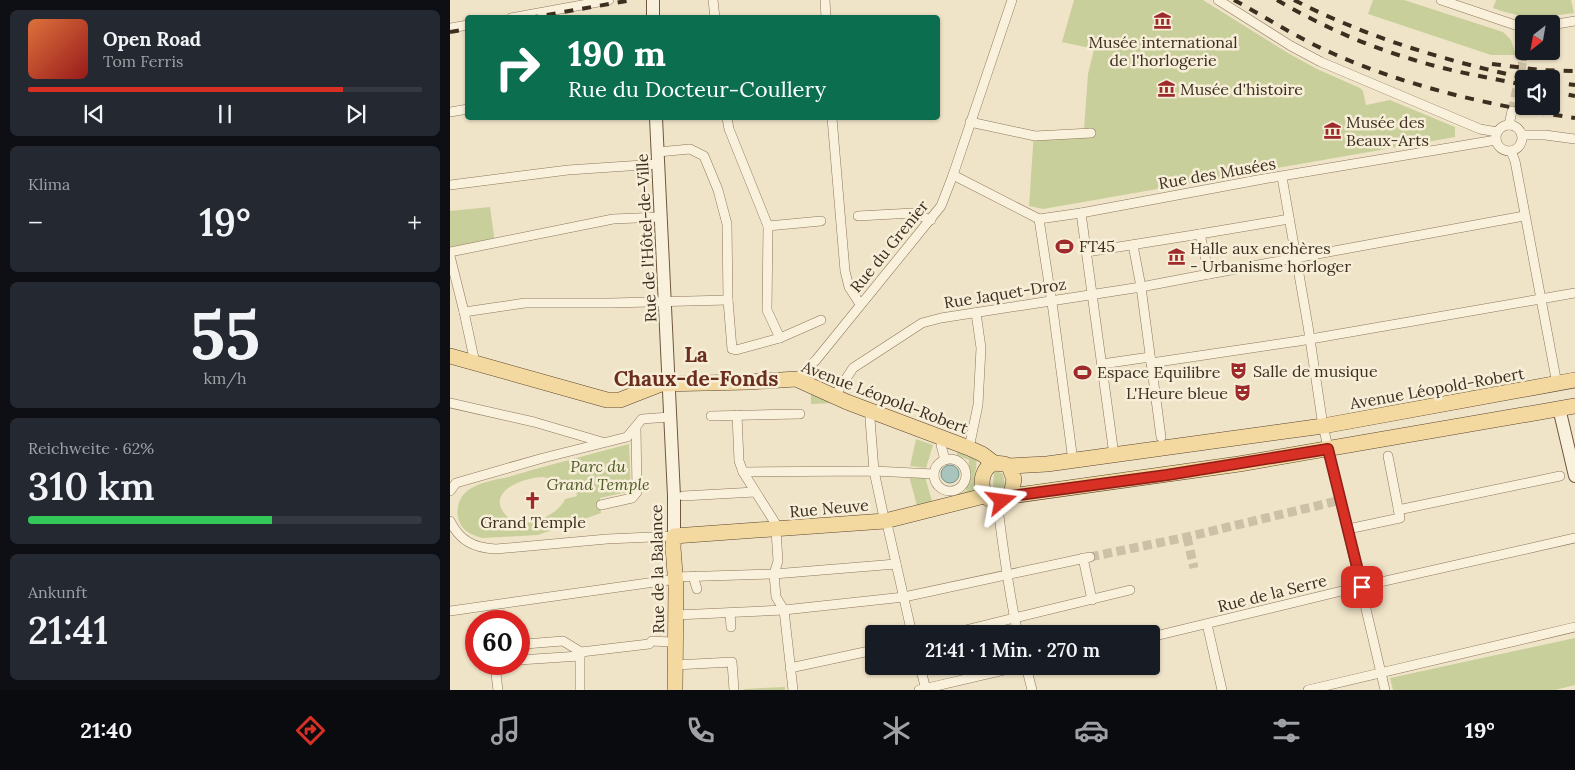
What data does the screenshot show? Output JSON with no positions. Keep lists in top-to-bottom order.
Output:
{
  "streets": {
    "main road": [
      "Rue de l'Hôtel-de-Ville",
      "Avenue Léopold-Robert",
      "Rue Neuve",
      "Rue de la Balance"
    ],
    "street": [
      "Rue des Musées",
      "Rue du Grenier",
      "Rue Jaquet-Droz",
      "Rue de la Serre"
    ]
  },
  "crossings": [
    ["Rue de l'Hôtel-de-Ville", "Avenue Léopold-Robert"],
    ["Rue de l'Hôtel-de-Ville", "Rue de la Balance"],
    ["Rue du Grenier", "Avenue Léopold-Robert"],
    ["Rue Jaquet-Droz", "Avenue Léopold-Robert"],
    ["Avenue Léopold-Robert", "Rue Neuve"],
    ["Rue Neuve", "Rue de la Balance"]
  ],
  "districts": ["La Chaux-de-Fonds"],
  "parks": ["Parc du Grand Temple"],
  "places": {
    "museum": [
      "Musée international de l'horlogerie",
      "Musée d'histoire",
      "Musée des Beaux-Arts",
      "Halle aux enchères - Urbanisme horloger"
    ],
    "sports": ["FT45", "Espace Equilibre"],
    "theatre": ["Salle de musique", "L'Heure bleue"],
    "church": ["Grand Temple"]
  },
  "north": "bottom left",
  "page": {
    "turn": ["190 m", "Rue du Docteur-Coullery"],
    "song": ["Open Road", "Tom Ferris"],
    "tile": [
      "Klima",
      ["55", "km/h"],
      ["Reichweite · 62%", "310 km"],
      ["Ankunft", "21:41"]
    ],
    "heat": ["−", "19°", "+"],
    "limit": "60",
    "trip": "21:41 · 1 Min. · 270 m",
    "tabs": ["21:40", "19°"]
  }
}
